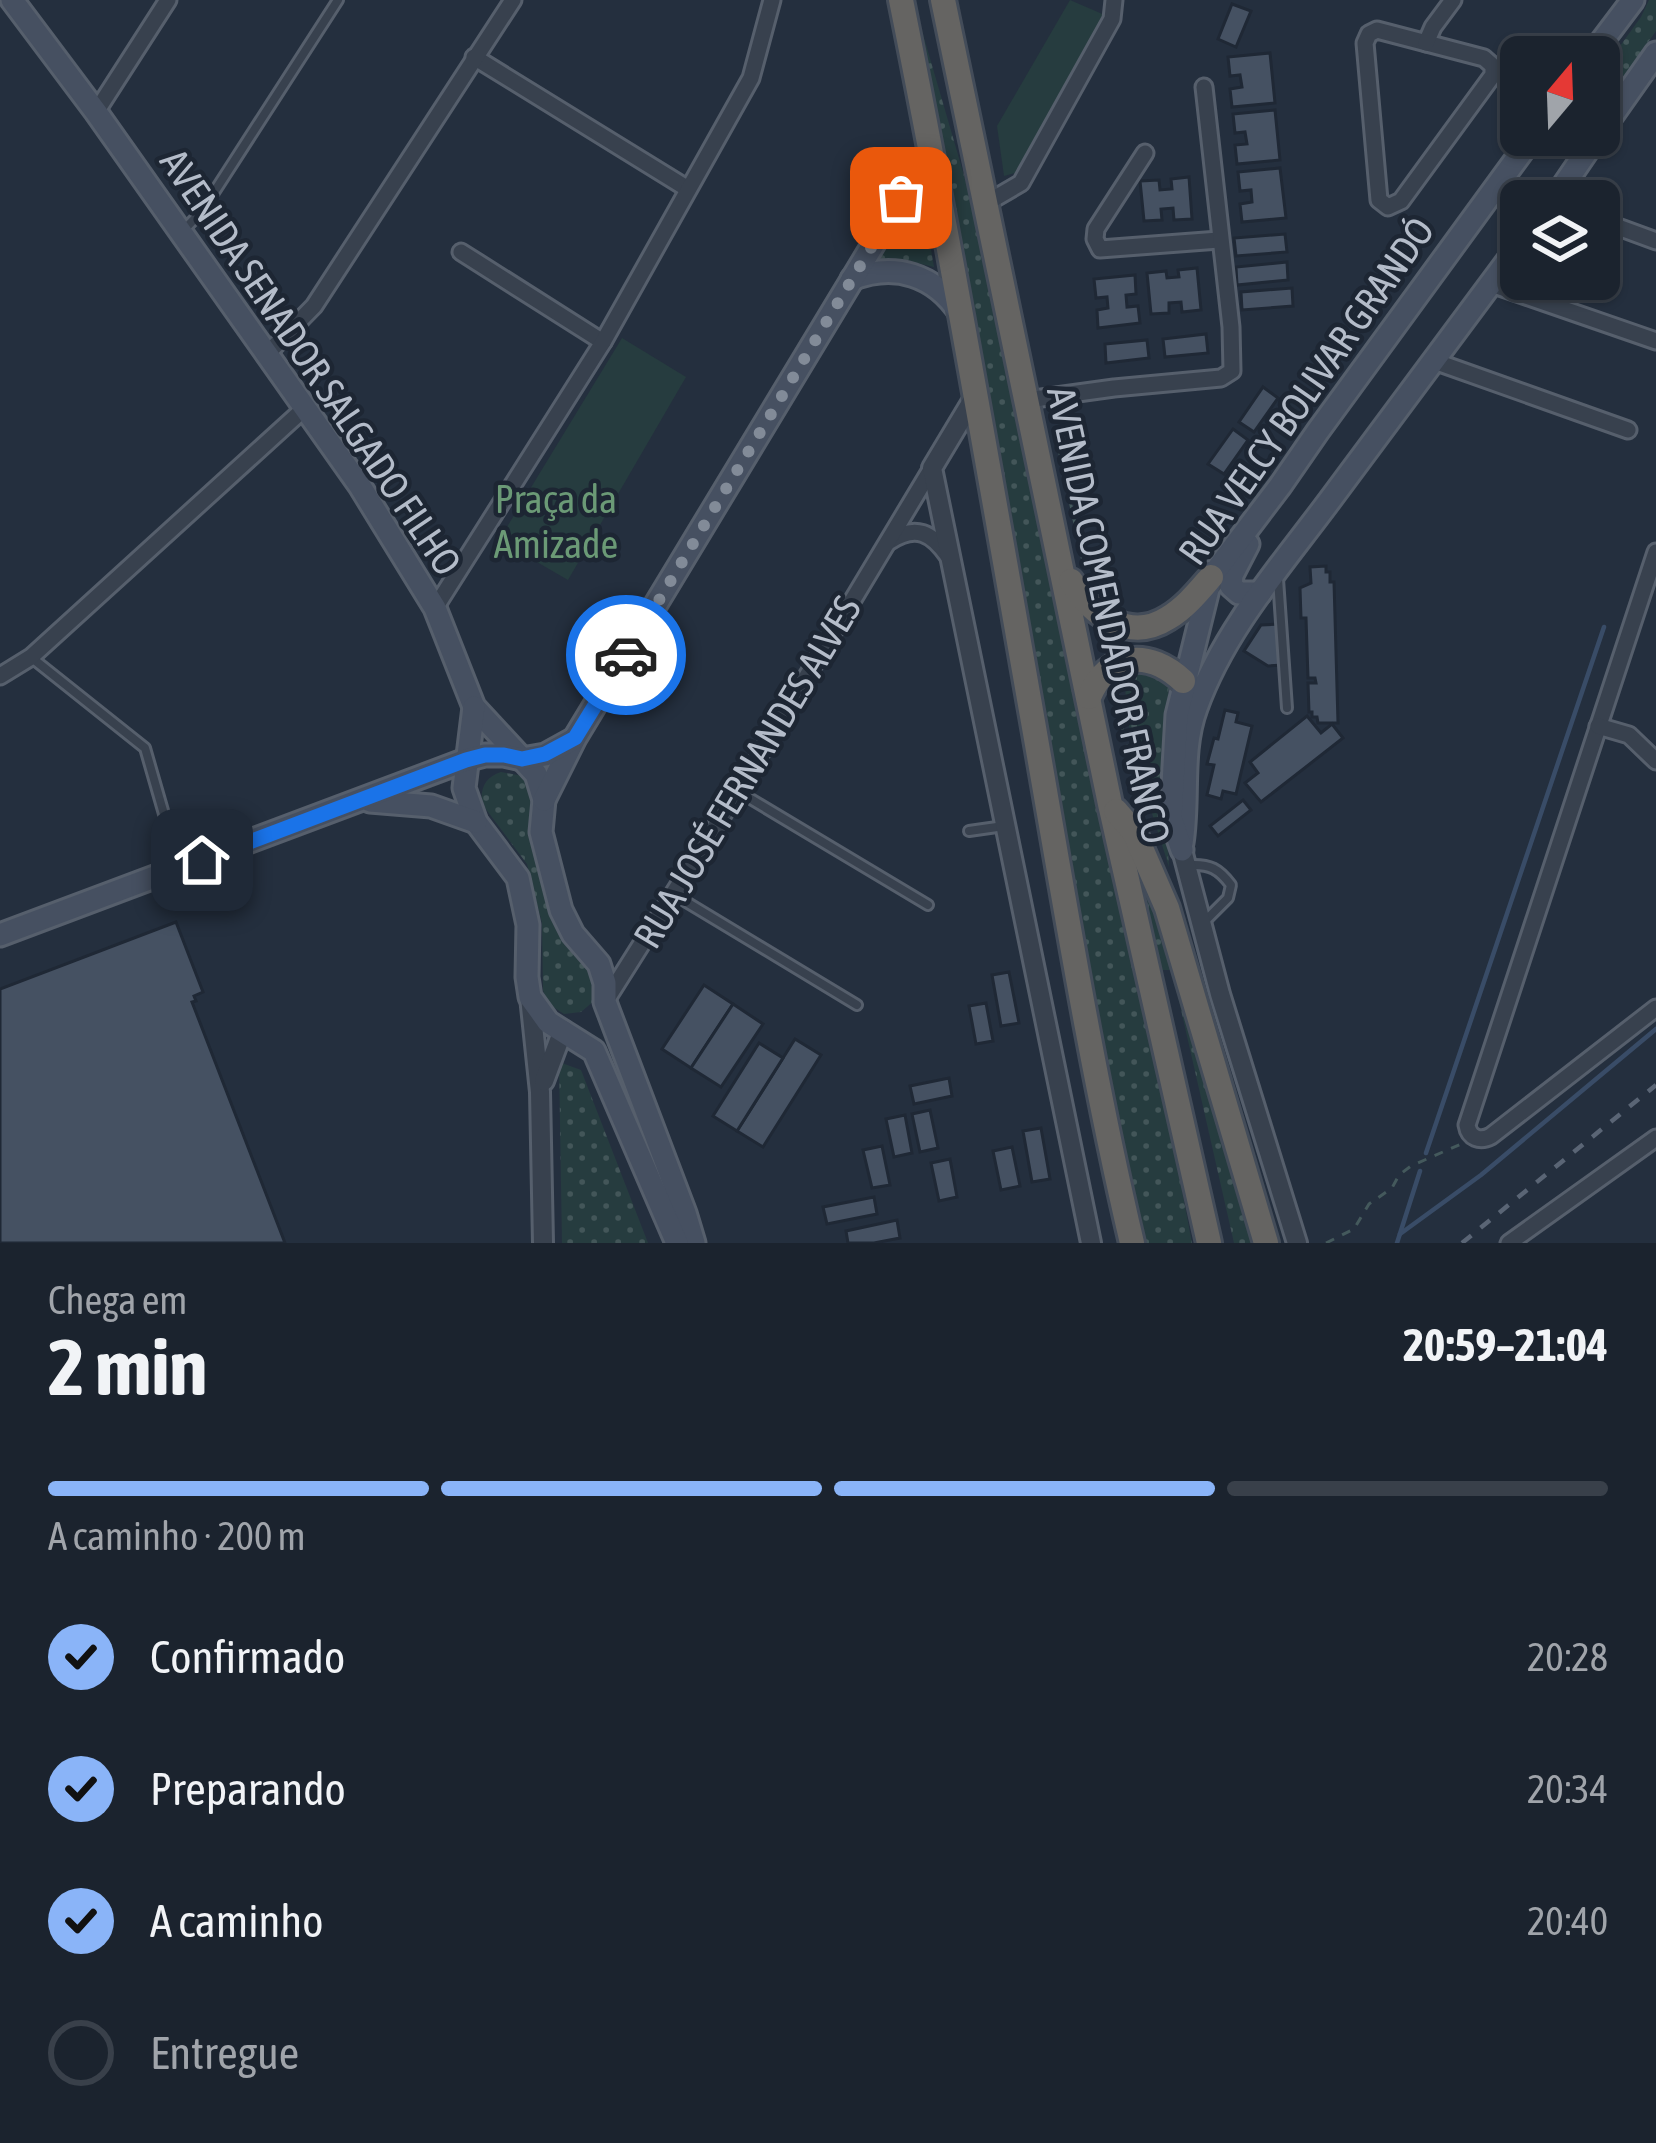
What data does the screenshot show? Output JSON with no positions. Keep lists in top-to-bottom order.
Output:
{
  "streets": {
    "highway": ["AVENIDA COMENDADOR FRANCO"],
    "main road": ["AVENIDA SENADOR SALGADO FILHO", "RUA VELCY BOLIVAR GRANDÓ"],
    "street": ["RUA JOSÉ FERNANDES ALVES"]
  },
  "crossings": [
    ["AVENIDA SENADOR SALGADO FILHO", "RUA JOSÉ FERNANDES ALVES"]
  ],
  "parks": ["Praça da Amizade"],
  "north": "top",
  "page": {
    "heading": ["2 min", "Chega em", "20:59–21:04"],
    "bar": "A caminho · 200 m",
    "list": [
      ["Confirmado", "20:28"],
      ["Preparando", "20:34"],
      ["A caminho", "20:40"],
      "Entregue"
    ]
  }
}
